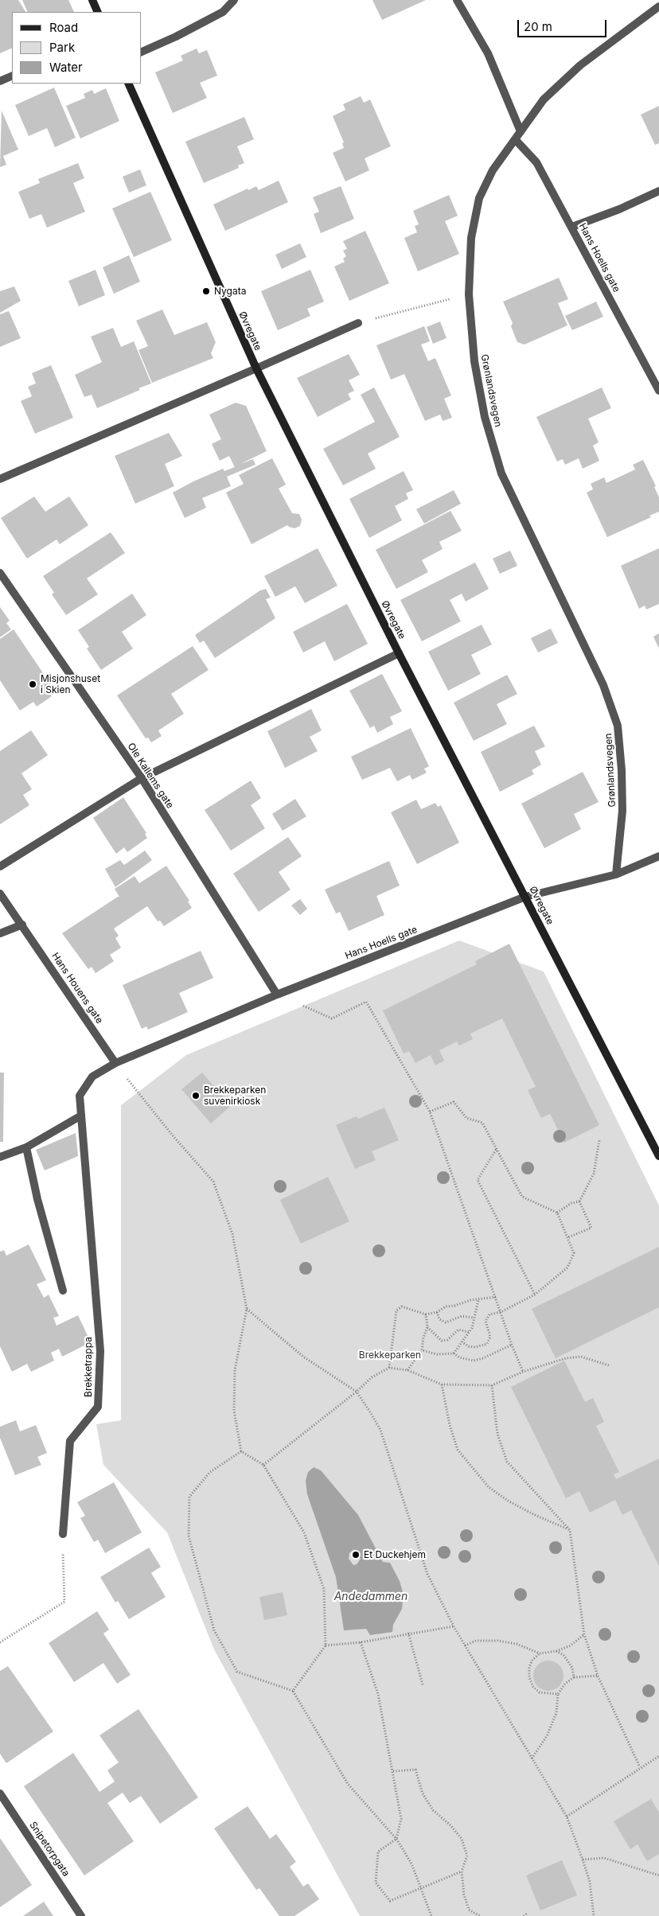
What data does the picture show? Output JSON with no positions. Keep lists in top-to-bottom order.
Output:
{
  "streets": {
    "street": [
      "Hans Hoells gate",
      "Øvregate",
      "Grønlandsvegen",
      "Ole Kallems gate",
      "Hans Houens gate",
      "Brekketrappa",
      "Snipetorpgata"
    ]
  },
  "crossings": [
    ["Hans Hoells gate", "Øvregate"],
    ["Hans Hoells gate", "Grønlandsvegen"],
    ["Hans Hoells gate", "Ole Kallems gate"],
    ["Hans Hoells gate", "Hans Houens gate"],
    ["Hans Hoells gate", "Brekketrappa"],
    ["Hans Houens gate", "Brekketrappa"]
  ],
  "water": ["Andedammen"],
  "parks": ["Brekkeparken"],
  "places": [
    "Nygata",
    "Misjonshuset i Skien",
    "Brekkeparken suvenirkiosk",
    "Et Duckehjem"
  ],
  "legend": ["Road", "Park", "Water"],
  "scale_bar": "20 m"
}
